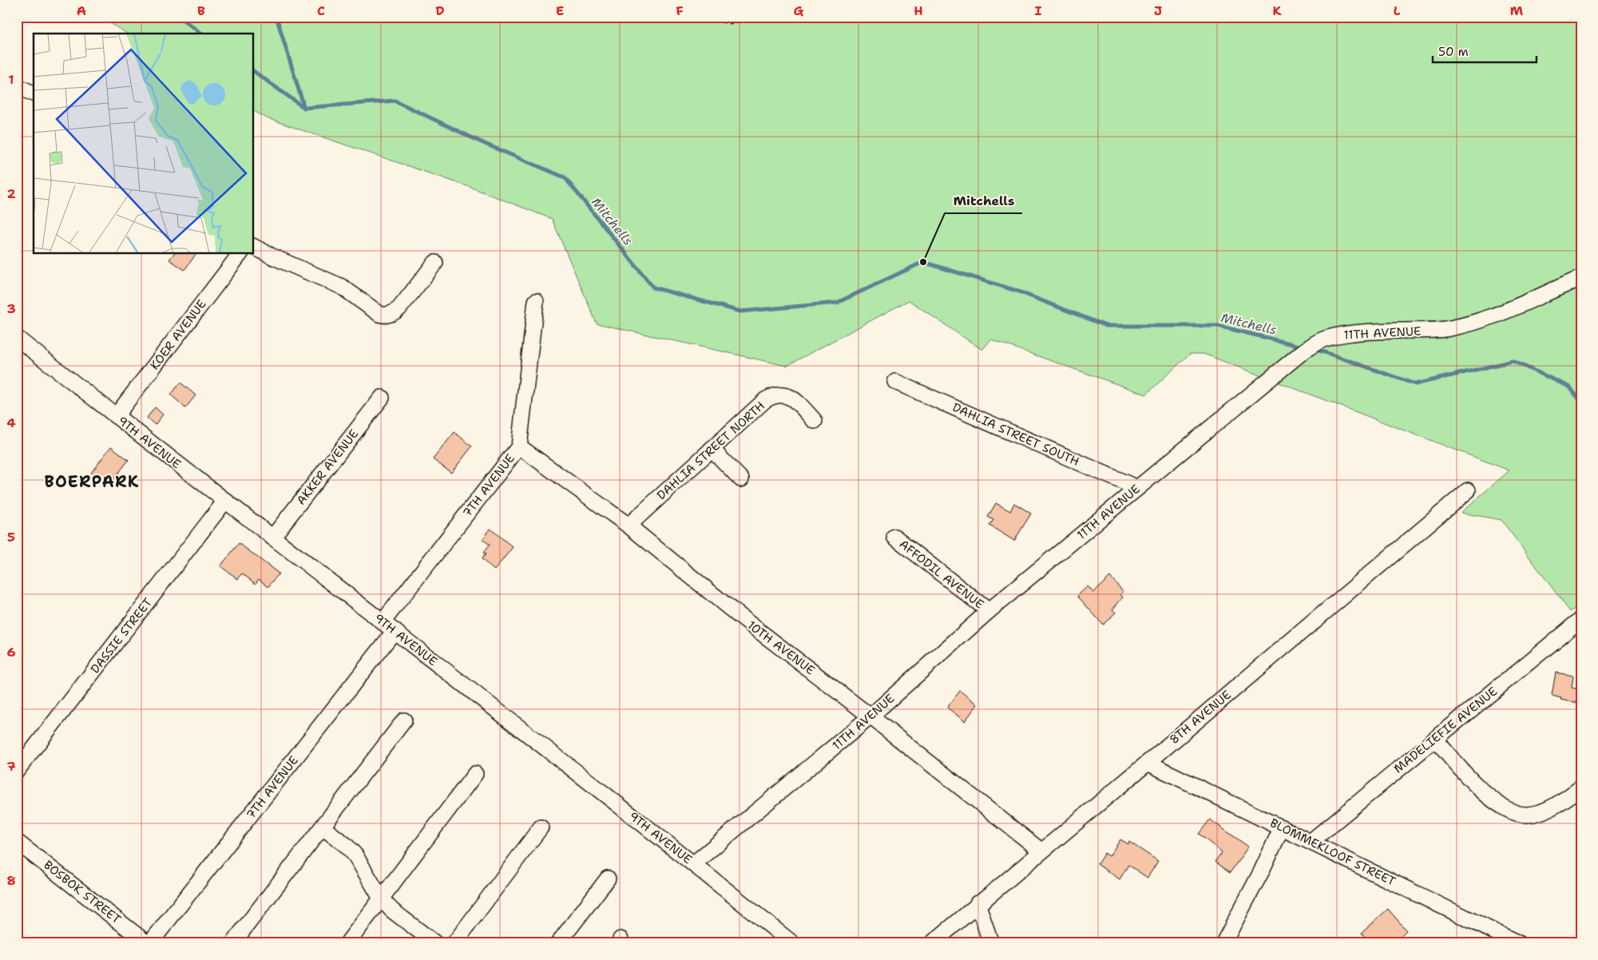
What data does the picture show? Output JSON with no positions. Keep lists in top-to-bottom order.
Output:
{
  "streets": {
    "street": [
      "11TH AVENUE",
      "KOER AVENUE",
      "DAHLIA STREET SOUTH",
      "9TH AVENUE",
      "DAHLIA STREET NORTH",
      "AKKER AVENUE",
      "7TH AVENUE",
      "AFFODIL AVENUE",
      "DASSIE STREET",
      "10TH AVENUE",
      "8TH AVENUE",
      "MADELIEFIE AVENUE",
      "BLOMMEKLOOF STREET",
      "BOSBOK STREET"
    ]
  },
  "crossings": [
    ["11TH AVENUE", "DAHLIA STREET SOUTH"],
    ["11TH AVENUE", "9TH AVENUE"],
    ["11TH AVENUE", "AFFODIL AVENUE"],
    ["11TH AVENUE", "10TH AVENUE"],
    ["KOER AVENUE", "9TH AVENUE"],
    ["9TH AVENUE", "AKKER AVENUE"],
    ["9TH AVENUE", "7TH AVENUE"],
    ["9TH AVENUE", "DASSIE STREET"],
    ["DAHLIA STREET NORTH", "10TH AVENUE"],
    ["7TH AVENUE", "10TH AVENUE"],
    ["7TH AVENUE", "BOSBOK STREET"],
    ["10TH AVENUE", "8TH AVENUE"],
    ["8TH AVENUE", "BLOMMEKLOOF STREET"],
    ["MADELIEFIE AVENUE", "BLOMMEKLOOF STREET"]
  ],
  "districts": ["BOERPARK"],
  "water": ["Mitchells"],
  "places": ["Mitchells"],
  "scale_bar": "50 m",
  "grid": {
    "columns": [
      "A",
      "B",
      "C",
      "D",
      "E",
      "F",
      "G",
      "H",
      "I",
      "J",
      "K",
      "L",
      "M"
    ],
    "rows": [
      "1",
      "2",
      "3",
      "4",
      "5",
      "6",
      "7",
      "8"
    ]
  }
}
